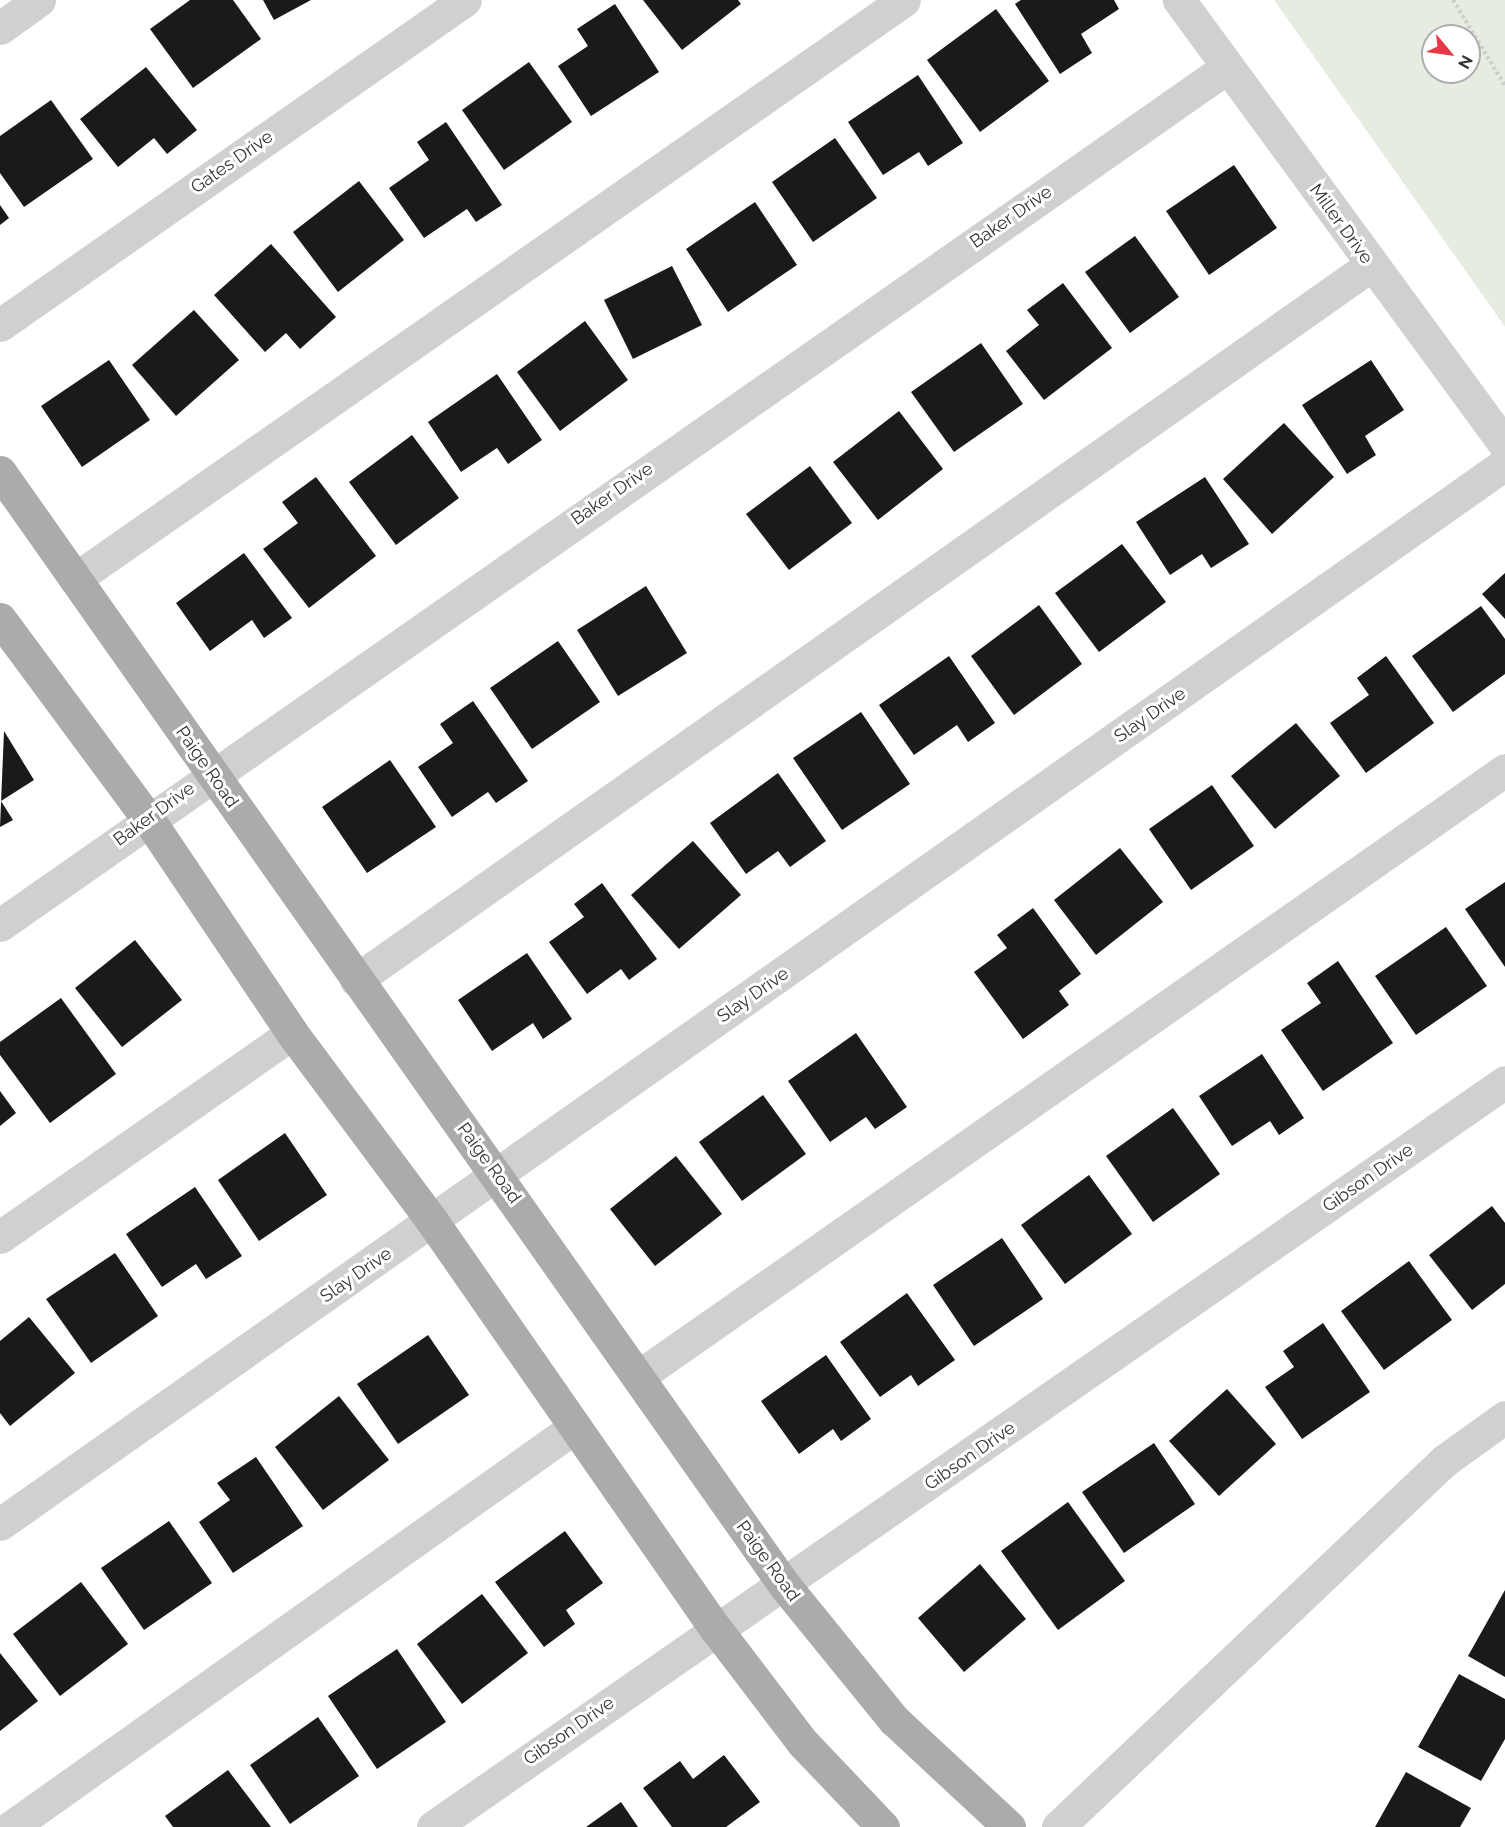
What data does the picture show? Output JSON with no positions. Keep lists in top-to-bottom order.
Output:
{
  "streets": {
    "main road": ["Paige Road"],
    "street": [
      "Gates Drive",
      "Baker Drive",
      "Miller Drive",
      "Slay Drive",
      "Gibson Drive"
    ]
  },
  "crossings": [
    ["Baker Drive", "Miller Drive"],
    ["Baker Drive", "Paige Road"],
    ["Slay Drive", "Paige Road"],
    ["Paige Road", "Gibson Drive"]
  ],
  "north": "bottom right"
}
